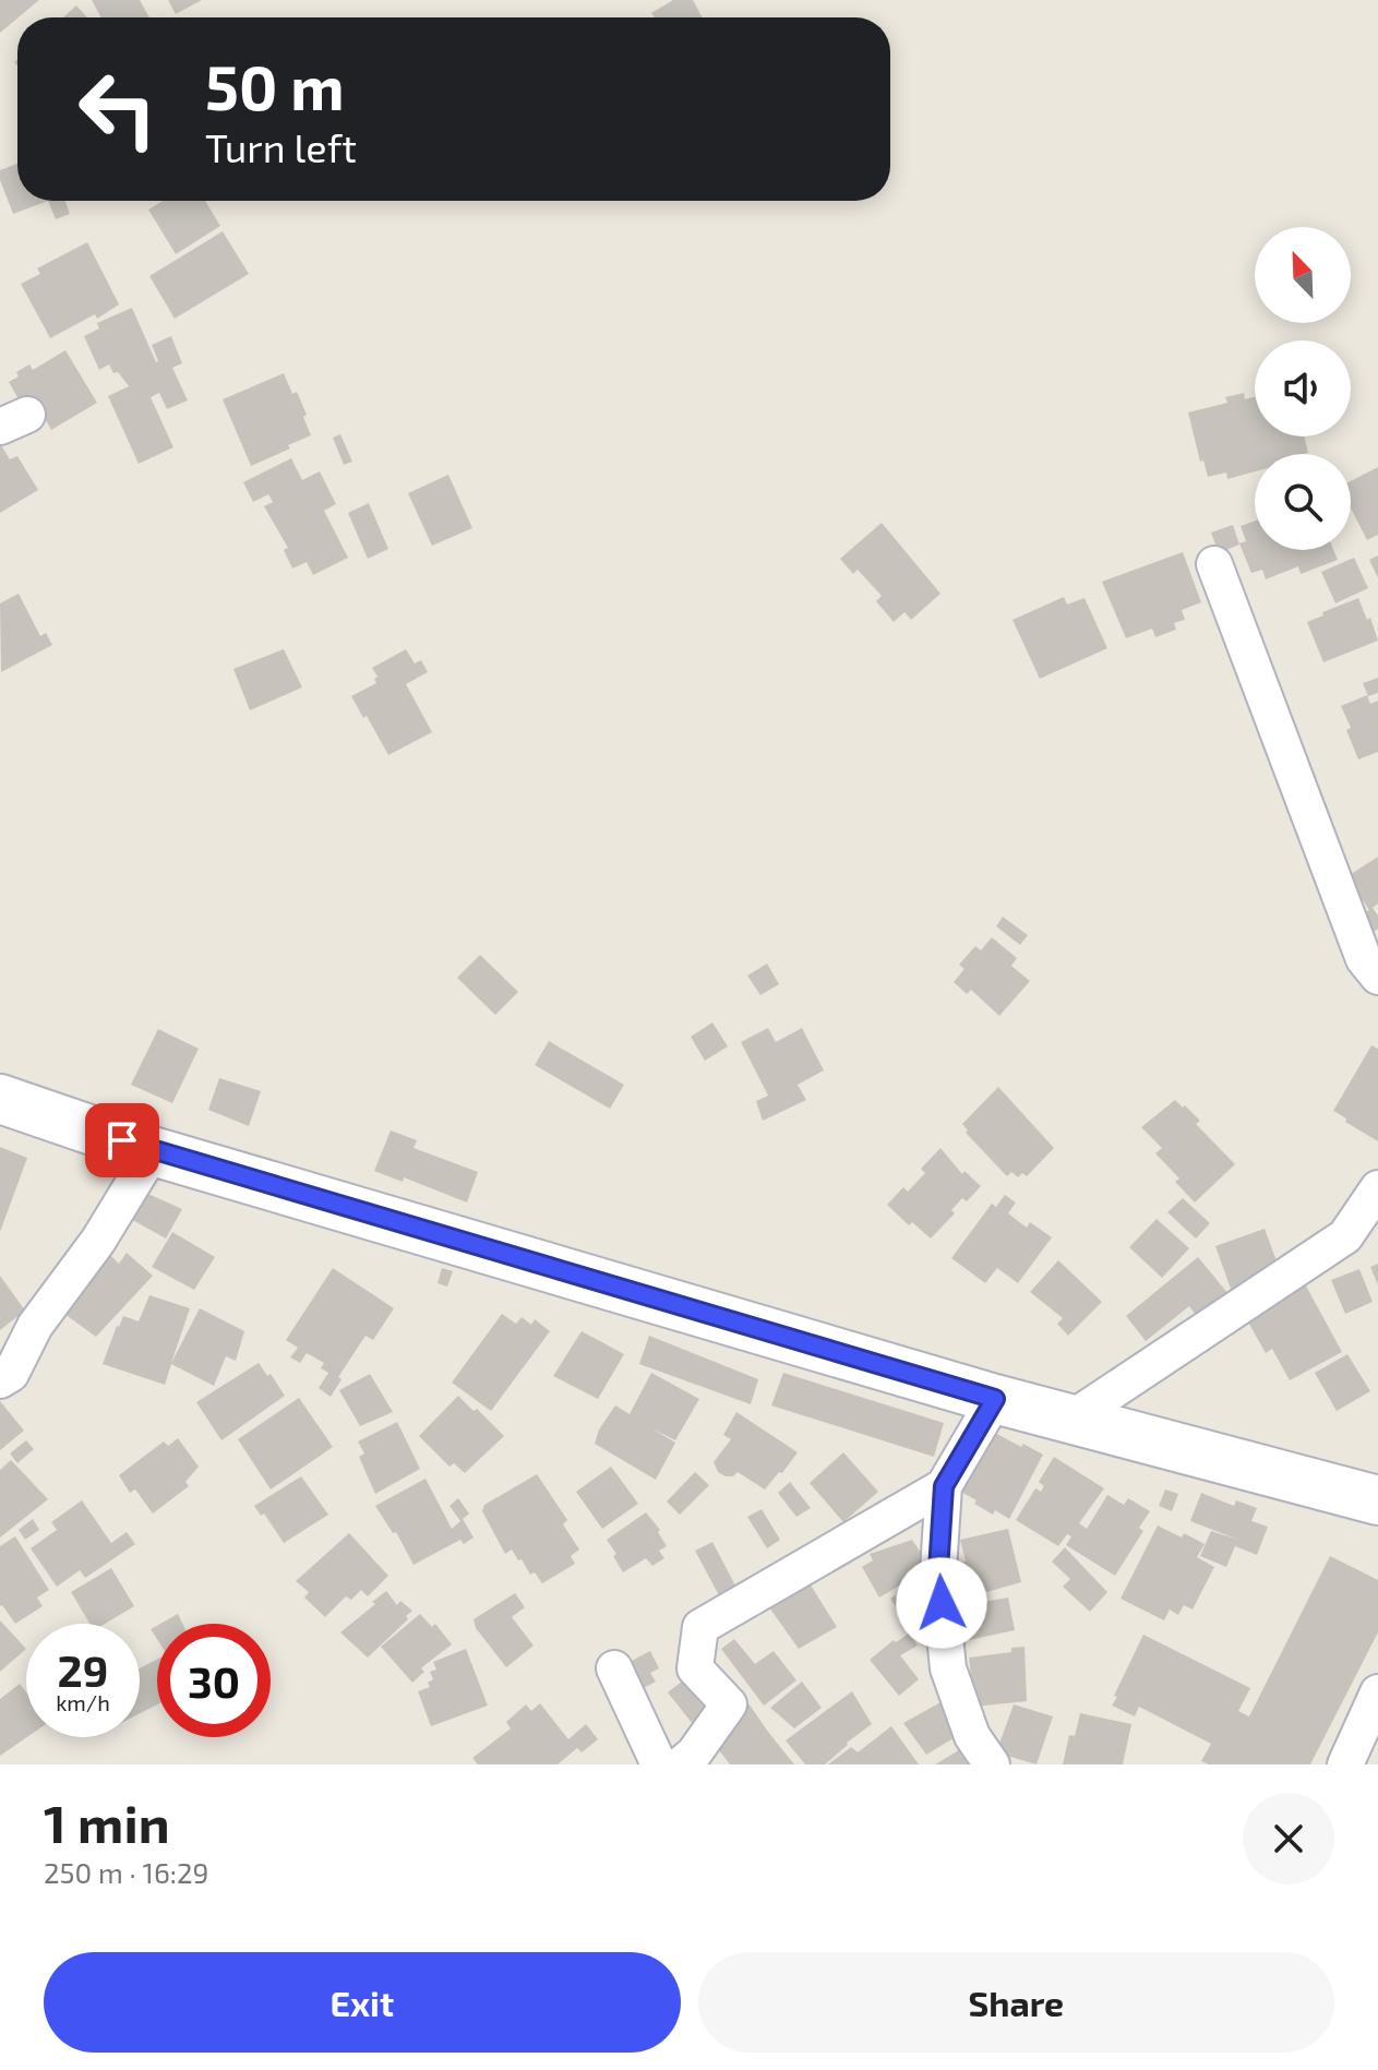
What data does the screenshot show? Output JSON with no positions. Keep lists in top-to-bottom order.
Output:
{
  "north": "top left",
  "page": {
    "turn": ["50 m", "Turn left"],
    "speed": "29 km/h",
    "limit": "30",
    "heading": ["1 min", "250 m · 16:29"],
    "buttons": ["Exit", "Share"]
  }
}
